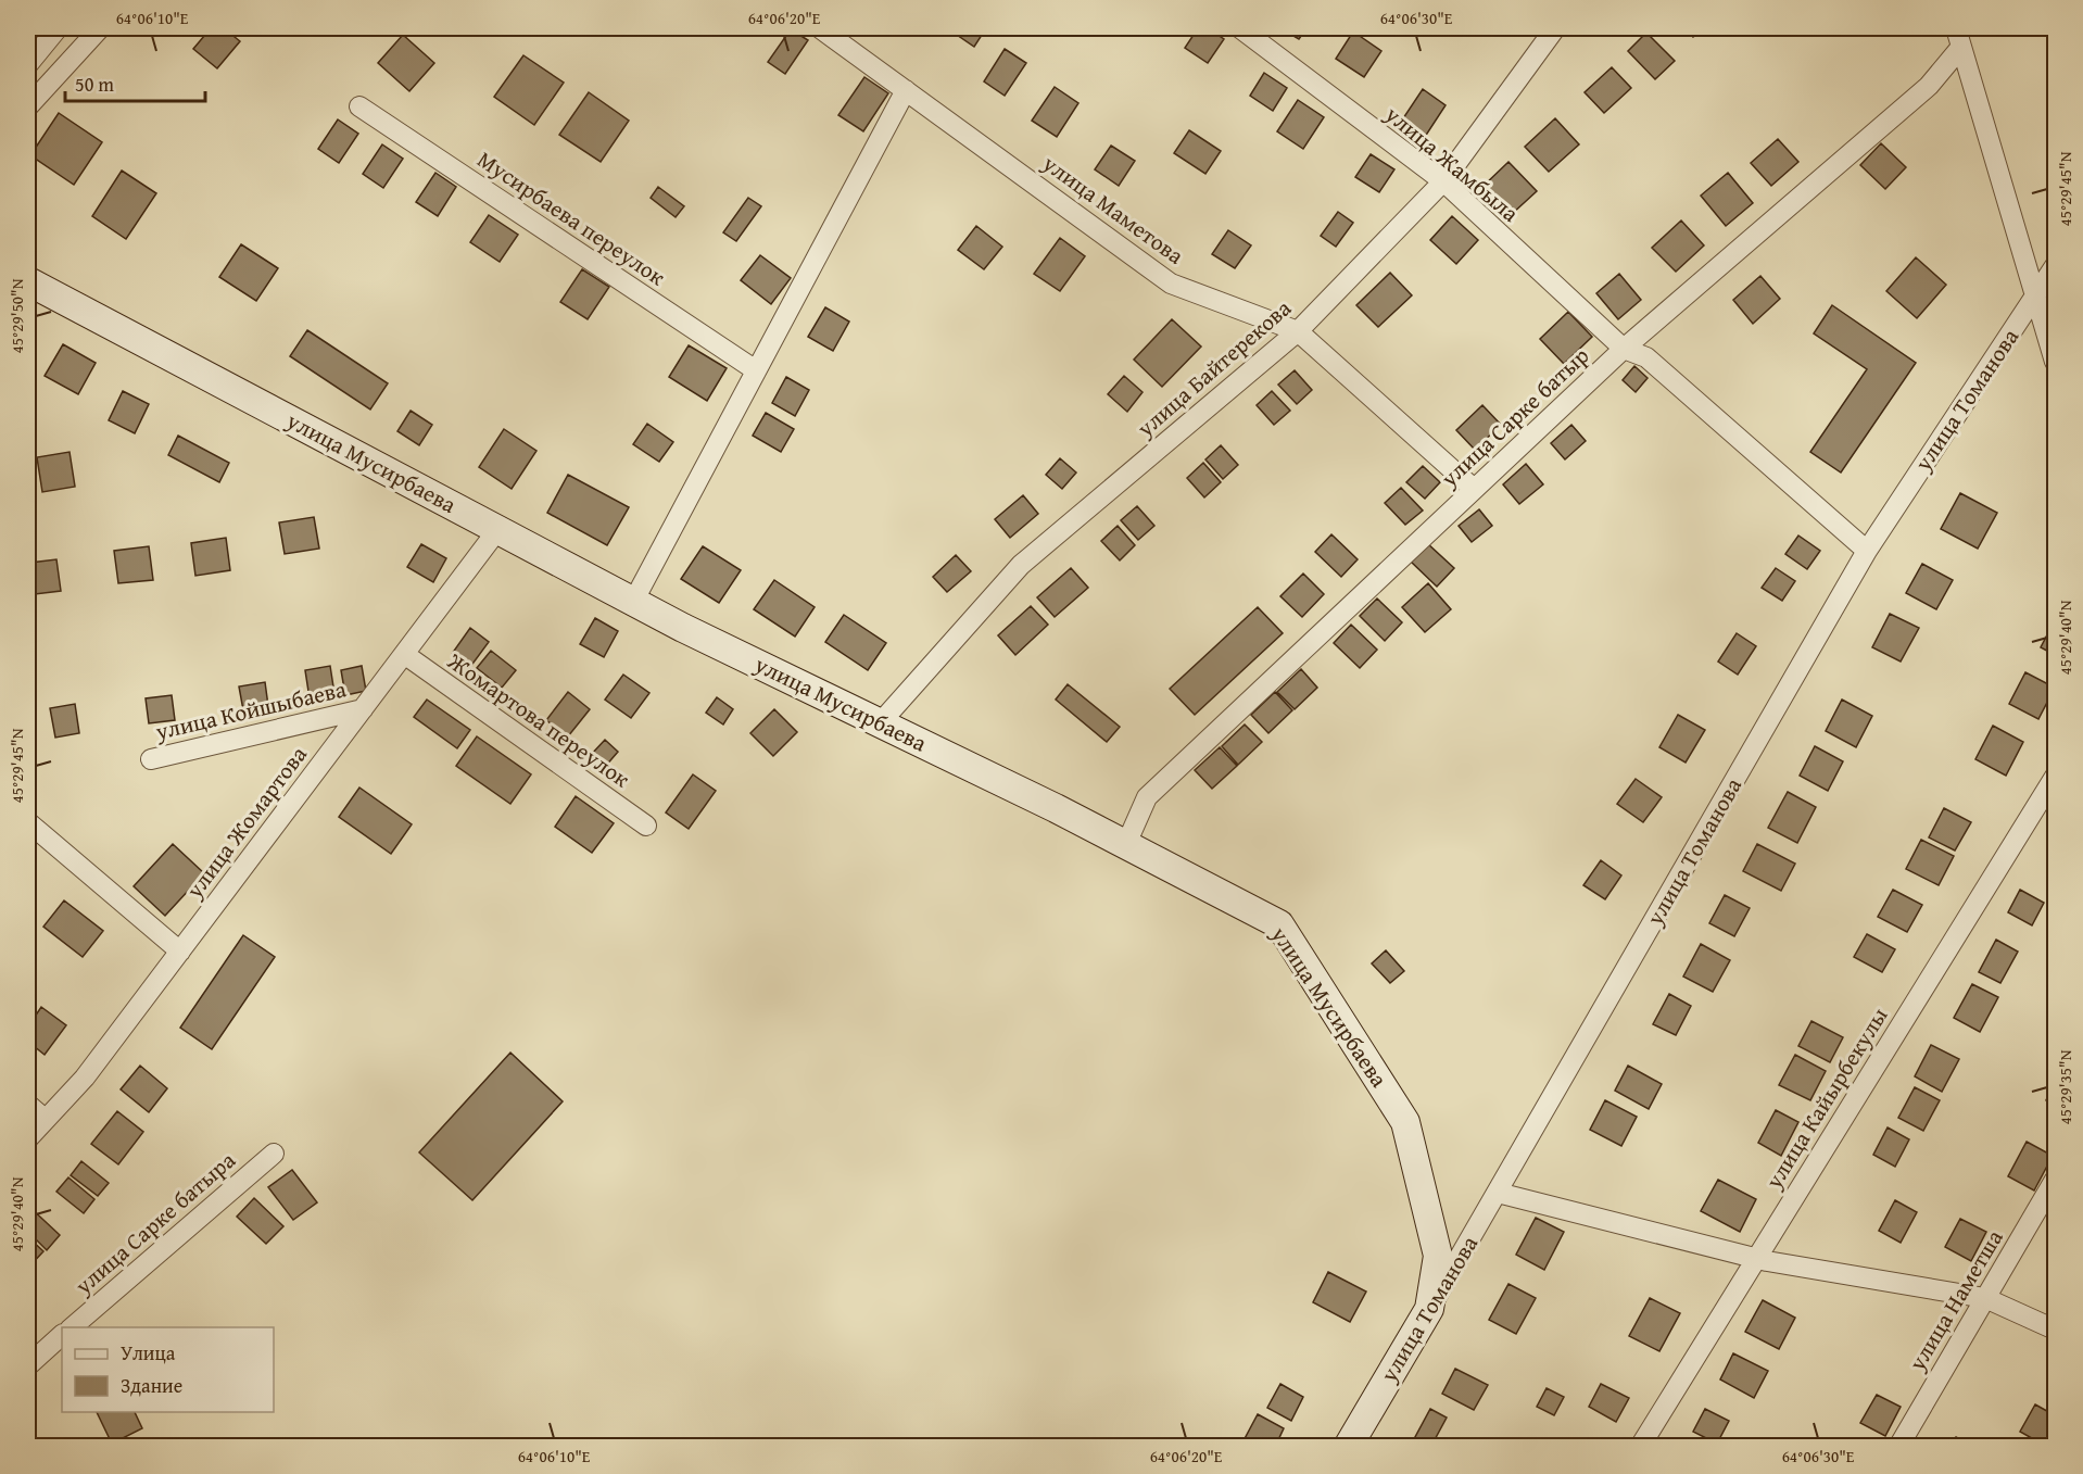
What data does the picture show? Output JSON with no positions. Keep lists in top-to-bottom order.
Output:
{
  "streets": {
    "street": [
      "улица Жамбыла",
      "улица Маметова",
      "Мусирбаева переулок",
      "улица Байтерекова",
      "улица Томанова",
      "улица Сарке батыр",
      "улица Мусирбаева",
      "улица Койшыбаева",
      "Жомартова переулок",
      "улица Жомартова",
      "улица Кайырбекулы",
      "улица Сарке батыра",
      "улица Наметша"
    ]
  },
  "crossings": [
    ["улица Жамбыла", "улица Байтерекова"],
    ["улица Жамбыла", "улица Томанова"],
    ["улица Жамбыла", "улица Сарке батыр"],
    ["улица Маметова", "улица Байтерекова"],
    ["улица Маметова", "улица Сарке батыр"],
    ["улица Байтерекова", "улица Мусирбаева"],
    ["улица Томанова", "улица Мусирбаева"],
    ["улица Сарке батыр", "улица Мусирбаева"],
    ["улица Мусирбаева", "улица Жомартова"],
    ["улица Койшыбаева", "улица Жомартова"],
    ["Жомартова переулок", "улица Жомартова"]
  ],
  "legend": ["Улица", "Здание"],
  "scale_bar": "50 m",
  "coordinates": [
    "64°06'10\"E",
    "64°06'20\"E",
    "64°06'30\"E",
    "45°29'45\"N",
    "45°29'50\"N",
    "45°29'40\"N",
    "45°29'35\"N"
  ]
}
